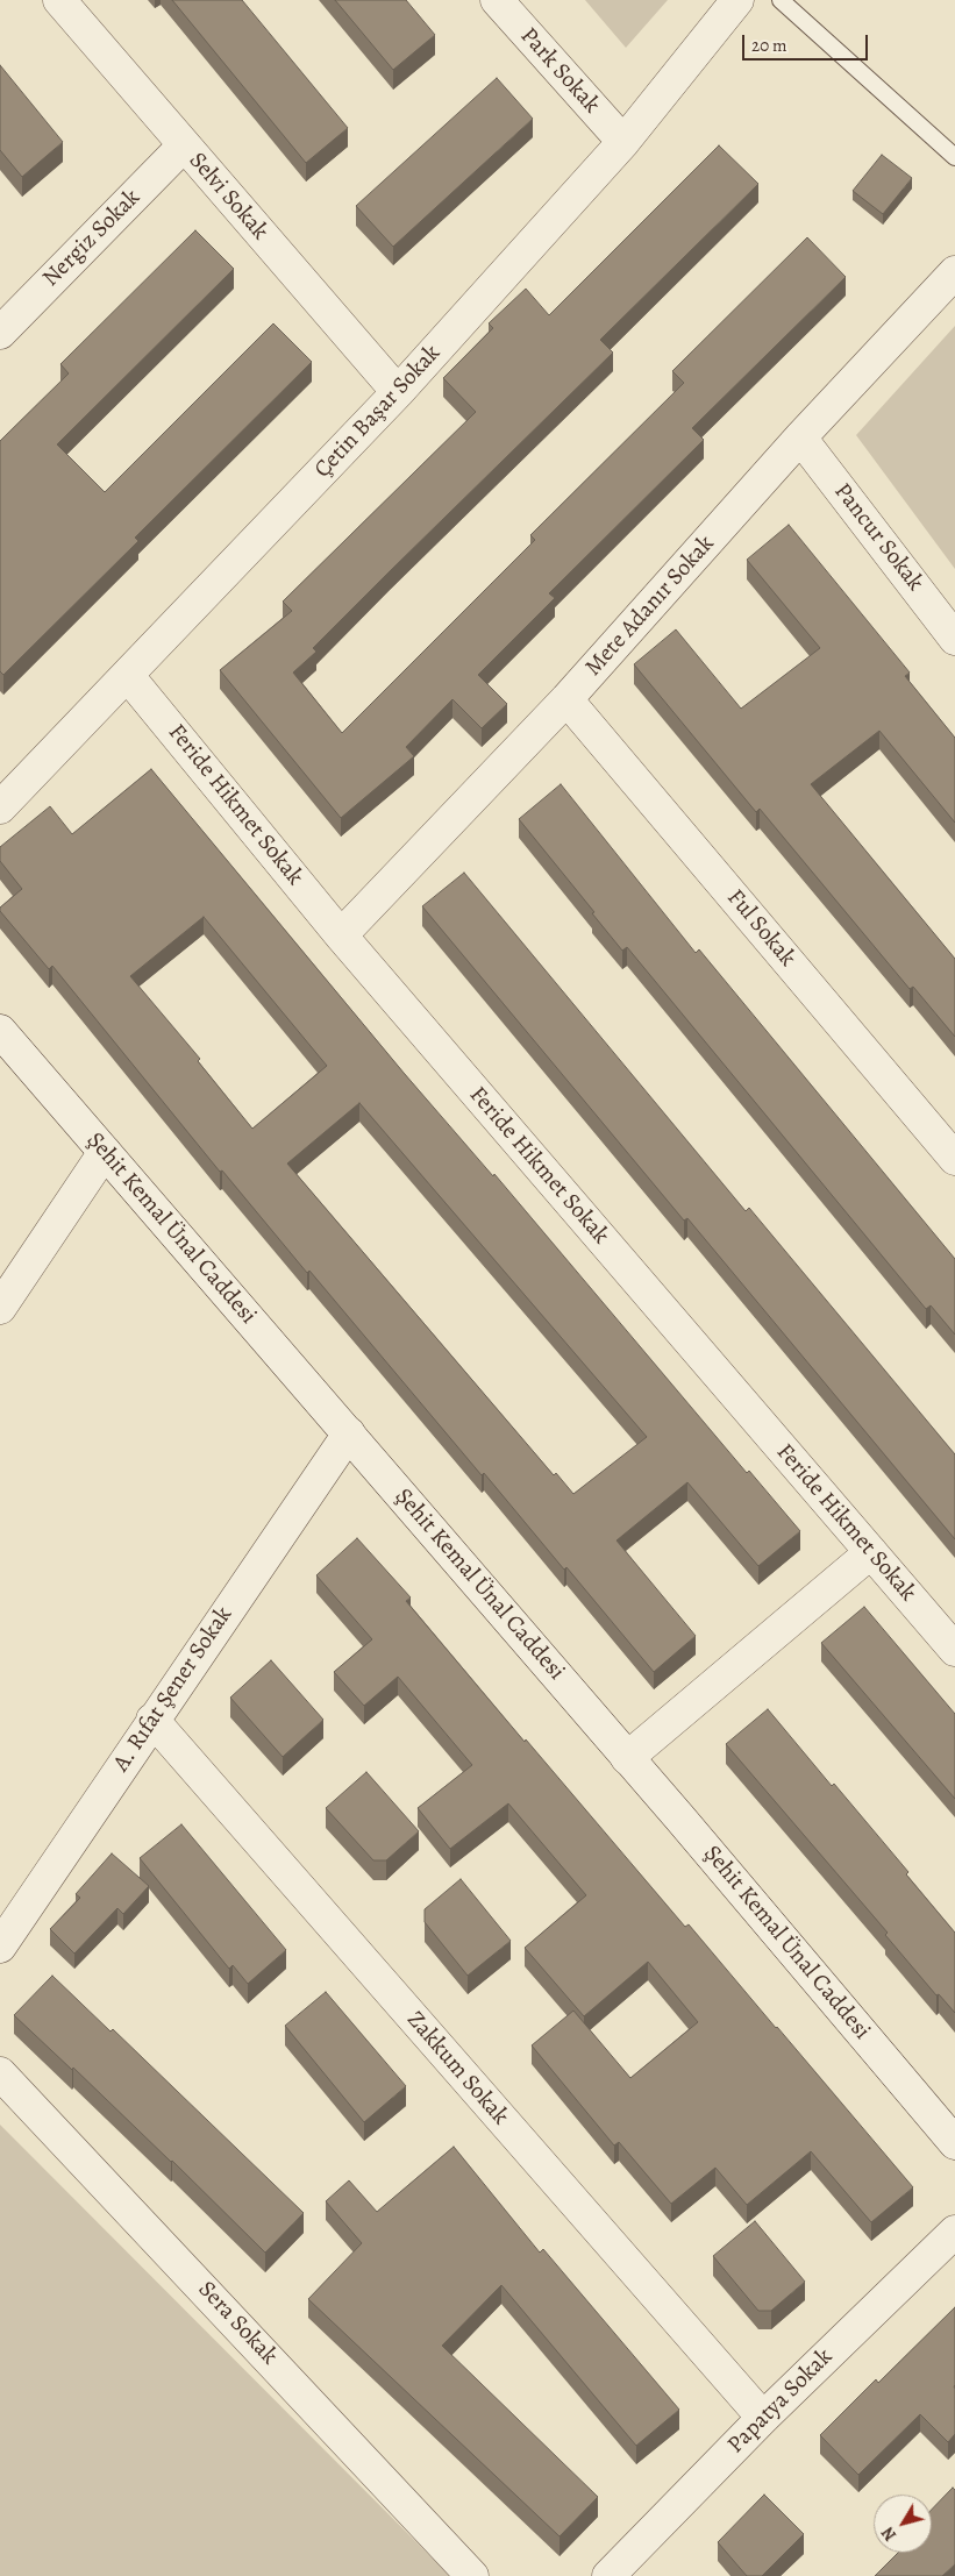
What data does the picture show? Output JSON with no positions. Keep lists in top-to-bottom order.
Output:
{
  "streets": {
    "street": [
      "Park Sokak",
      "Selvi Sokak",
      "Nergiz Sokak",
      "Çetin Başar Sokak",
      "Pancur Sokak",
      "Mete Adanır Sokak",
      "Feride Hikmet Sokak",
      "Ful Sokak",
      "Şehit Kemal Ünal Caddesi",
      "A. Rıfat Şener Sokak",
      "Zakkum Sokak",
      "Sera Sokak",
      "Papatya Sokak"
    ]
  },
  "crossings": [
    ["Park Sokak", "Çetin Başar Sokak"],
    ["Selvi Sokak", "Nergiz Sokak"],
    ["Selvi Sokak", "Çetin Başar Sokak"],
    ["Çetin Başar Sokak", "Feride Hikmet Sokak"],
    ["Pancur Sokak", "Mete Adanır Sokak"],
    ["Mete Adanır Sokak", "Feride Hikmet Sokak"],
    ["Mete Adanır Sokak", "Ful Sokak"],
    ["Şehit Kemal Ünal Caddesi", "A. Rıfat Şener Sokak"],
    ["A. Rıfat Şener Sokak", "Zakkum Sokak"],
    ["Zakkum Sokak", "Papatya Sokak"]
  ],
  "scale_bar": "20 m",
  "north": "bottom left"
}
